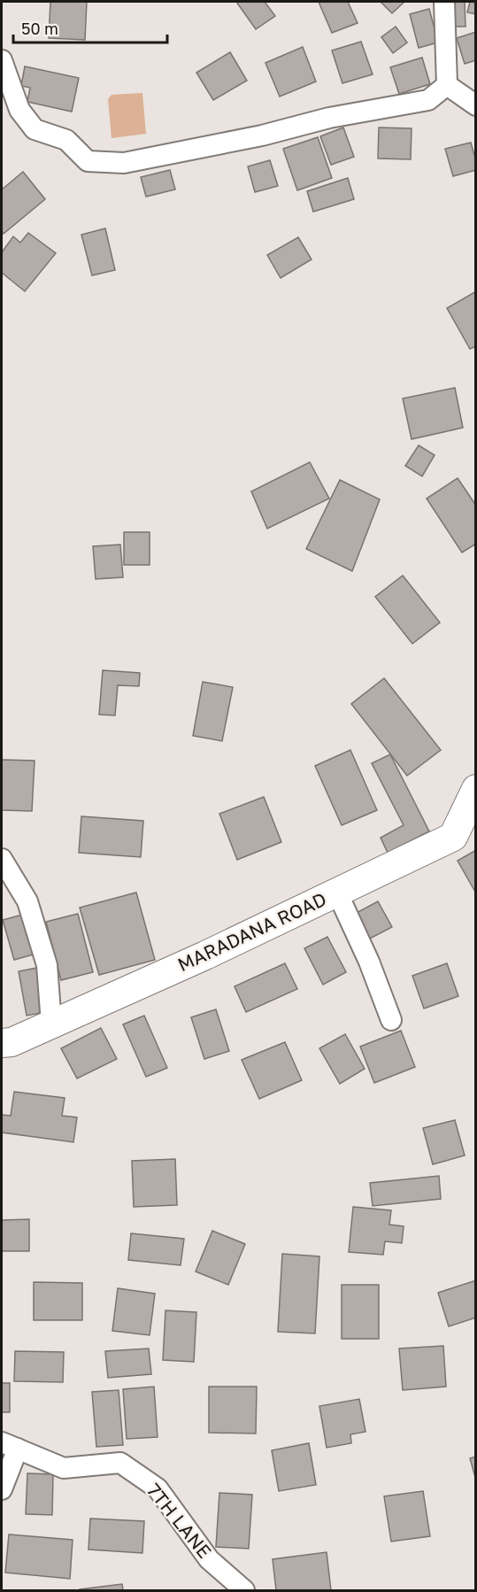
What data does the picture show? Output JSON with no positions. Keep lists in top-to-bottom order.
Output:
{
  "streets": {
    "street": ["MARADANA ROAD", "7TH LANE"]
  },
  "scale_bar": "50 m"
}
